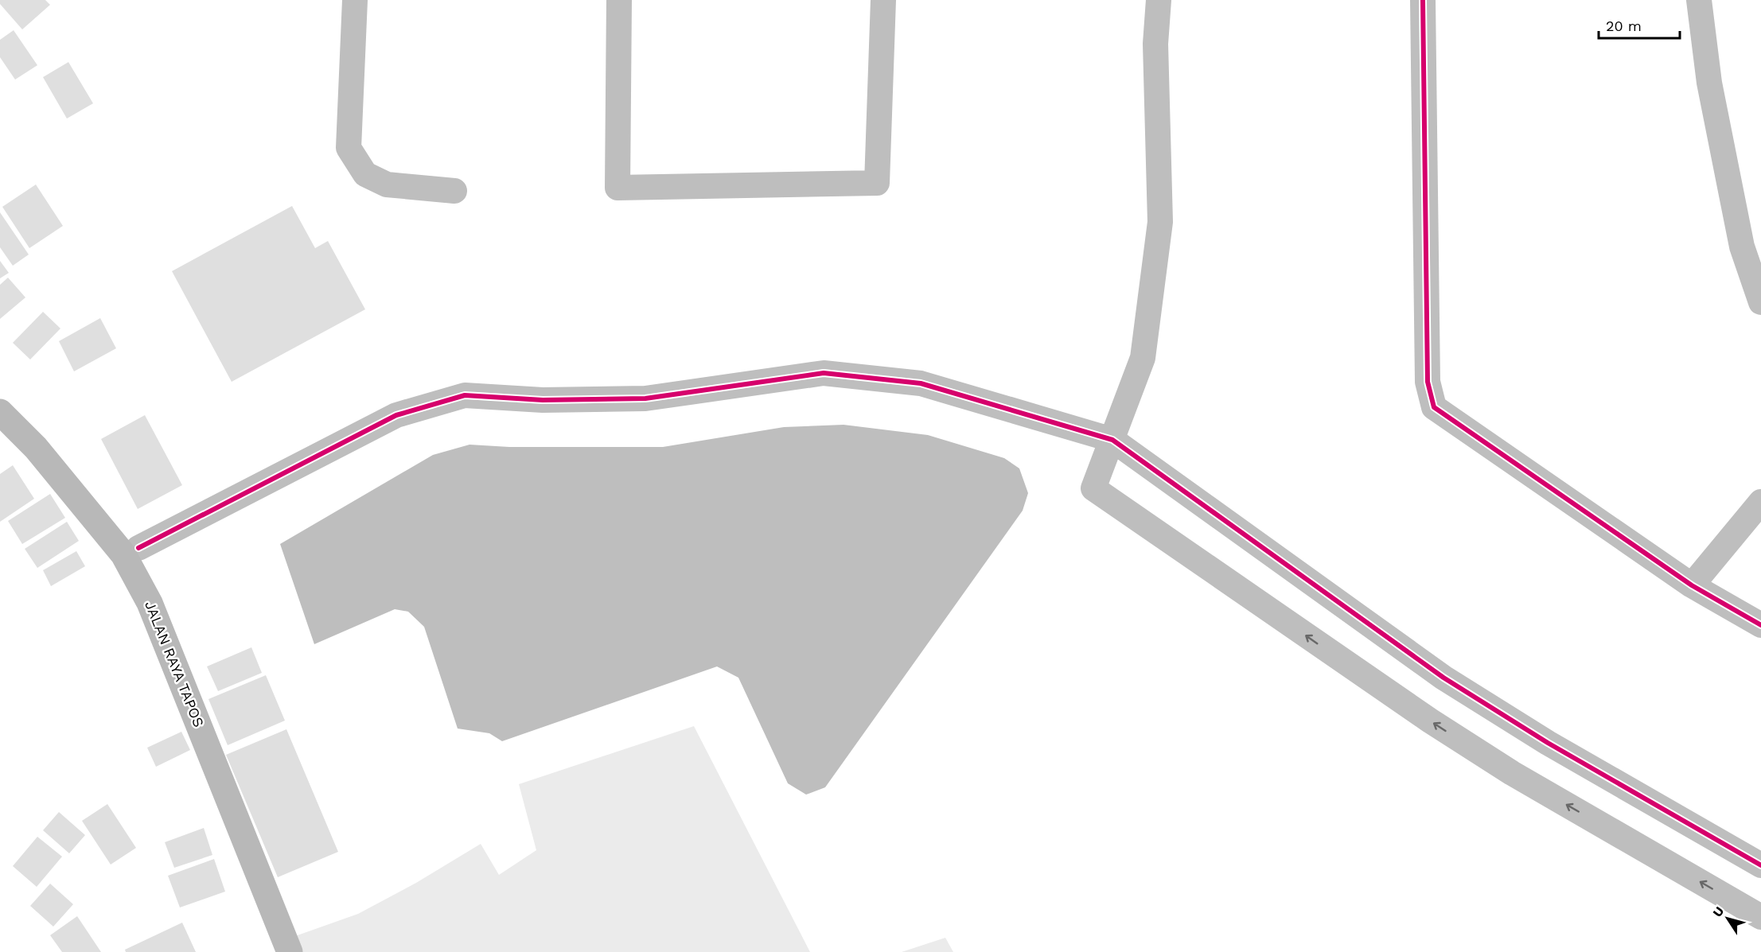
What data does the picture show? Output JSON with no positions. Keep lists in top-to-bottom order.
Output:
{
  "streets": {
    "main road": ["JALAN RAYA TAPOS"]
  },
  "scale_bar": "20 m",
  "north": "top left"
}
